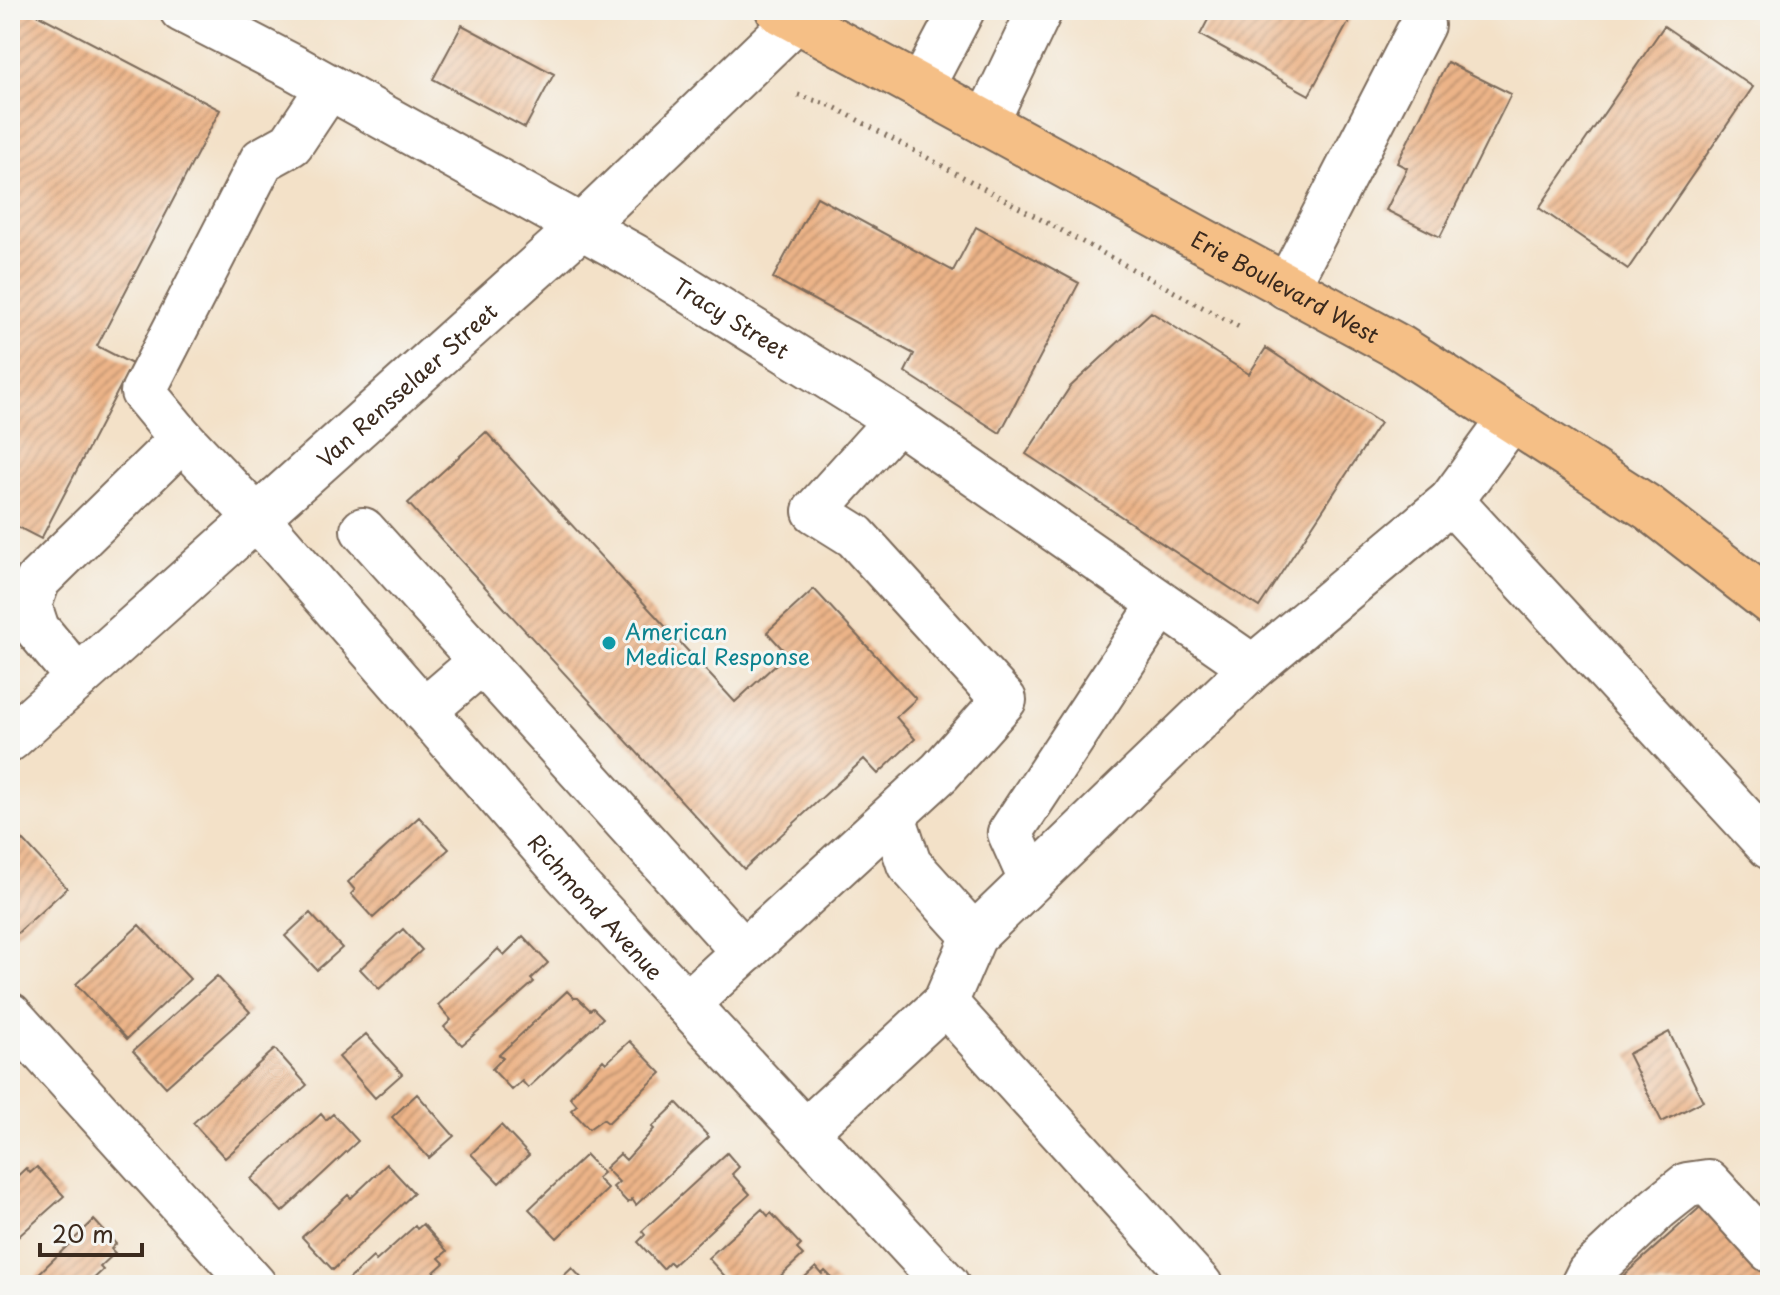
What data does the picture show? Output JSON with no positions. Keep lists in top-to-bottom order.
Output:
{
  "streets": {
    "main road": ["Erie Boulevard West"],
    "street": ["Tracy Street", "Van Rensselaer Street", "Richmond Avenue"]
  },
  "crossings": [
    ["Erie Boulevard West", "Van Rensselaer Street"],
    ["Tracy Street", "Van Rensselaer Street"],
    ["Tracy Street", "Richmond Avenue"],
    ["Van Rensselaer Street", "Richmond Avenue"]
  ],
  "places": ["American Medical Response"],
  "scale_bar": "20 m"
}
